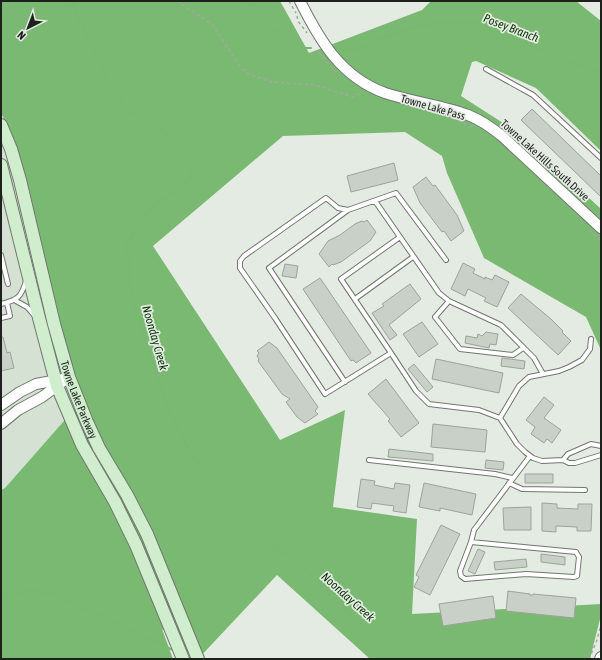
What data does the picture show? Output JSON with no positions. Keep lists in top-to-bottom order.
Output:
{
  "streets": {
    "main road": ["Towne Lake Parkway"],
    "street": ["Towne Lake Hills South Drive"],
    "path": ["Towne Lake Pass"]
  },
  "water": ["Posey Branch", "Noonday Creek"],
  "north": "bottom left"
}
